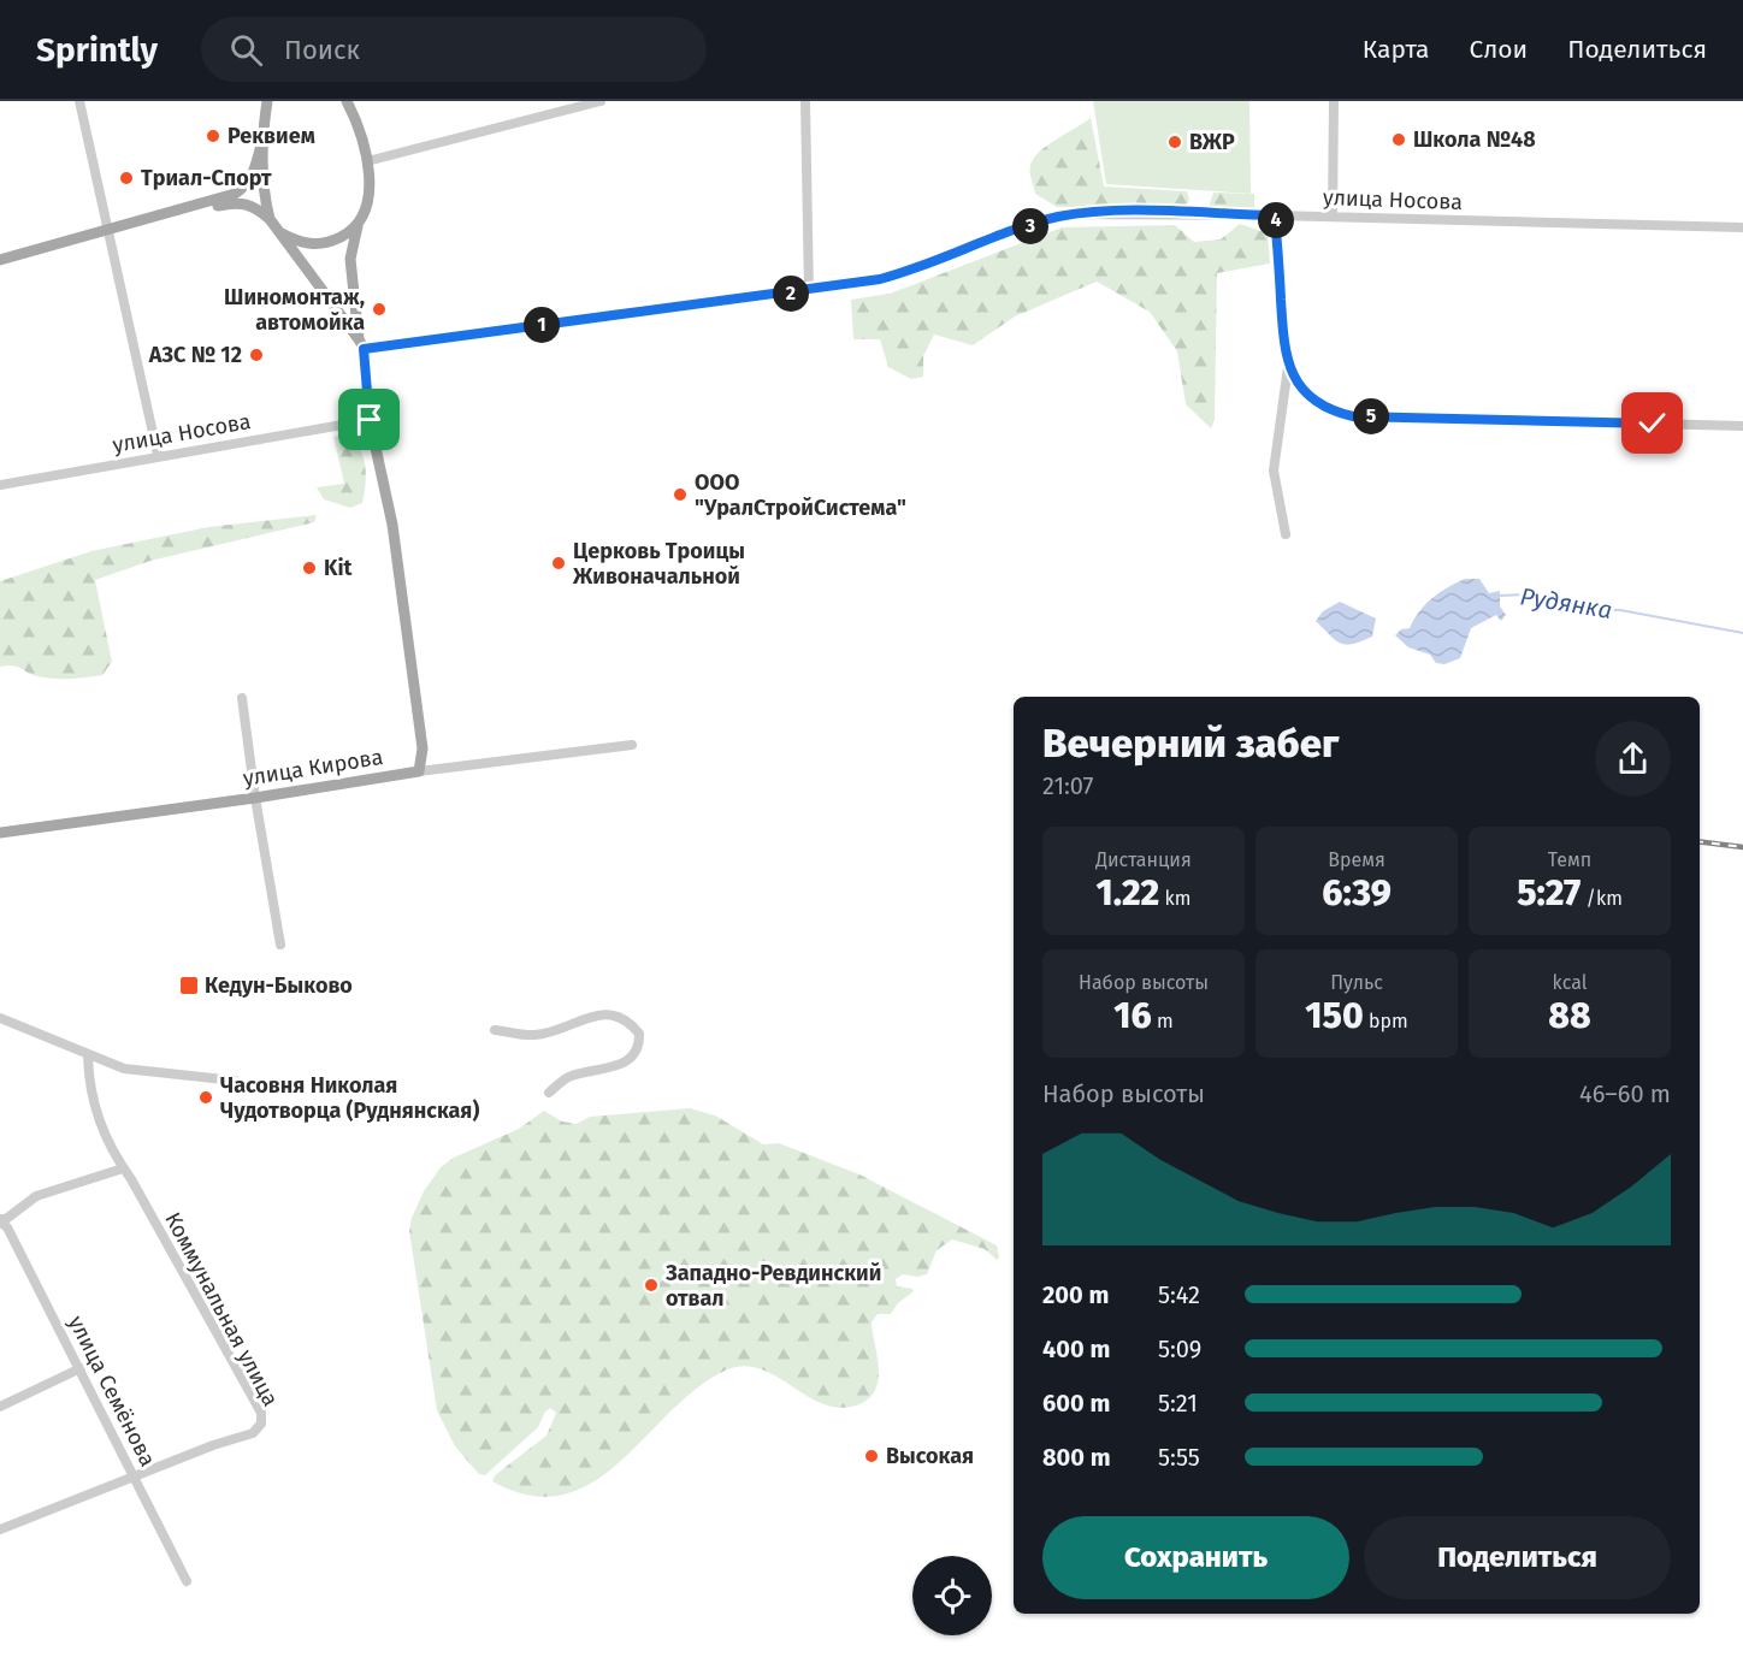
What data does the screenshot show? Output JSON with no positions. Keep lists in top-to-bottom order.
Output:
{
  "streets": {
    "main road": ["улица Кирова"],
    "street": ["улица Носова", "Коммунальная улица", "улица Семёнова"]
  },
  "crossings": [
    ["Коммунальная улица", "улица Семёнова"]
  ],
  "water": ["Рудянка"],
  "places": {
    "other": [
      "Реквием",
      "Школа №48",
      "ВЖР",
      "Триал-Спорт",
      "Шиномонтаж, автомойка",
      "АЗС № 12",
      "ООО \"УралСтройСистема\"",
      "Церковь Троицы Живоначальной",
      "Kit",
      "Часовня Николая Чудотворца (Руднянская)",
      "Западно-Ревдинский отвал",
      "Высокая"
    ],
    "transit": ["Кедун-Быково"]
  },
  "page": {
    "header": "Sprintly",
    "search": "Поиск",
    "nav": ["Карта", "Слои", "Поделиться"],
    "pins": [
      "4",
      "3",
      "2",
      "1",
      "5"
    ],
    "heading": ["Вечерний забег", "21:07"],
    "stats": [
      ["Дистанция", "1.22 km"],
      ["Время", "6:39"],
      ["Темп", "5:27 /km"],
      ["Набор высоты", "16 m"],
      ["Пульс", "150 bpm"],
      ["kcal", "88"]
    ],
    "chart": ["Набор высоты", "46–60 m"],
    "list": [
      {
        "name": "200 m",
        "note": "5:42"
      },
      {
        "name": "400 m",
        "note": "5:09"
      },
      {
        "name": "600 m",
        "note": "5:21"
      },
      {
        "name": "800 m",
        "note": "5:55"
      }
    ],
    "buttons": ["Сохранить", "Поделиться"]
  }
}
